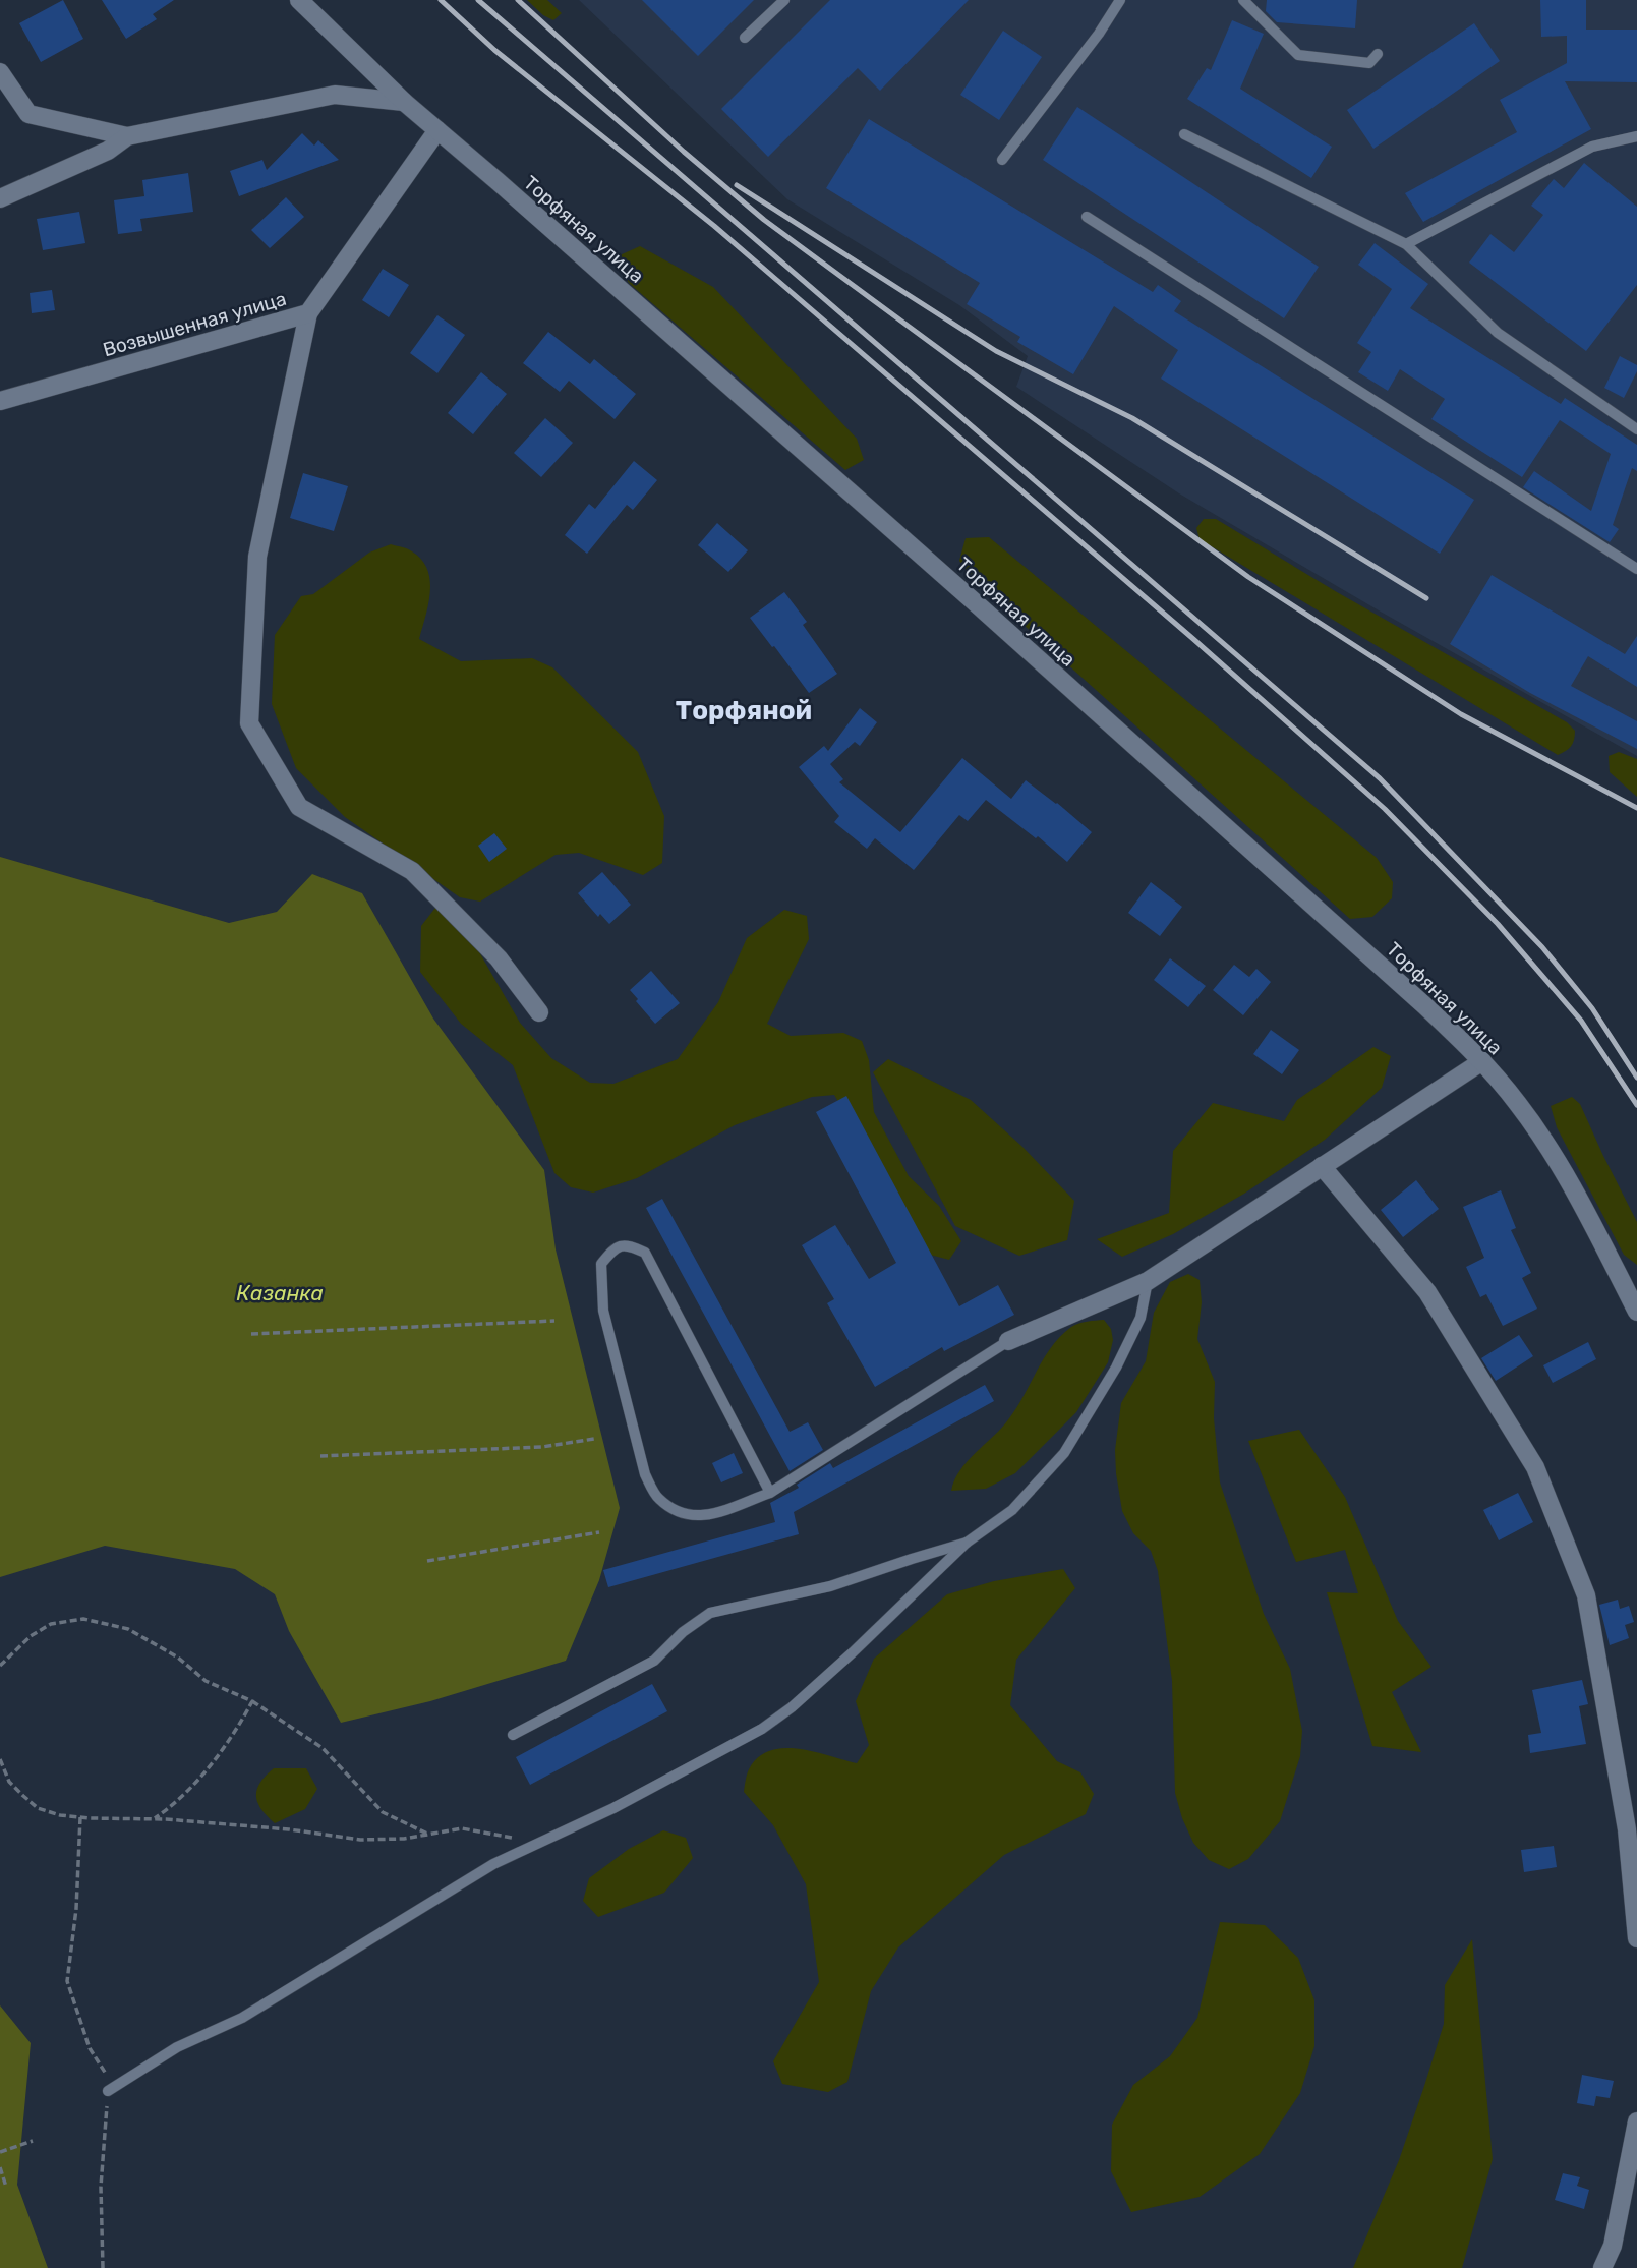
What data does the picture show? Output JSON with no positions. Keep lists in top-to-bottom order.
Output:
{
  "streets": {
    "street": ["Торфяная улица", "Возвышенная улица"]
  },
  "crossings": [
    ["Торфяная улица", "Возвышенная улица"]
  ],
  "districts": ["Торфяной"],
  "water": ["Казанка"]
}
